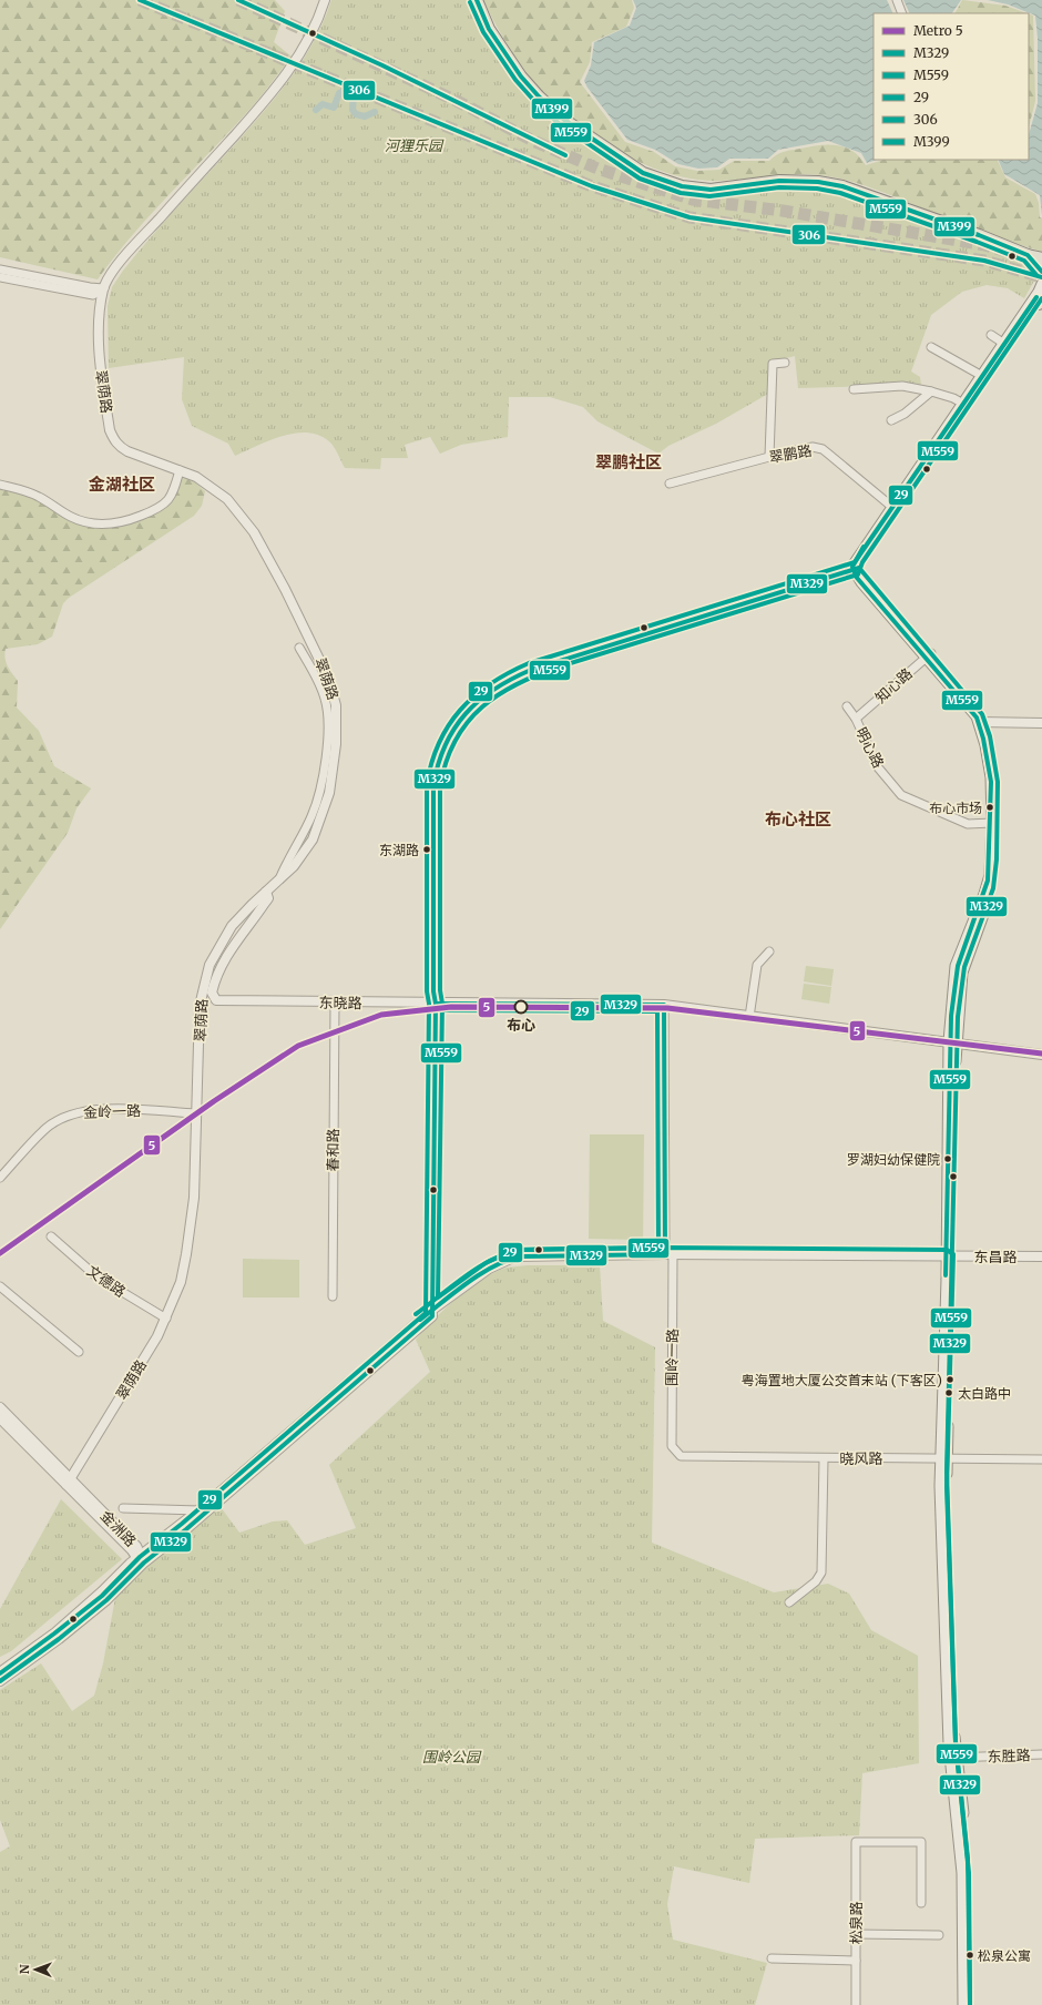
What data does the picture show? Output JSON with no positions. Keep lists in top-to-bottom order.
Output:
{
  "streets": {
    "street": [
      "翠荫路",
      "翠鹏路",
      "知心路",
      "明心路",
      "东晓路",
      "金岭一路",
      "春和路",
      "东昌路",
      "文德路",
      "围岭一路",
      "晓风路",
      "金洲路",
      "东胜路",
      "松泉路"
    ]
  },
  "crossings": [
    ["翠荫路", "东晓路"],
    ["翠荫路", "金岭一路"],
    ["翠荫路", "文德路"],
    ["翠荫路", "金洲路"],
    ["知心路", "明心路"],
    ["东晓路", "春和路"],
    ["东晓路", "围岭一路"],
    ["东昌路", "围岭一路"],
    ["围岭一路", "晓风路"]
  ],
  "districts": ["翠鹏社区", "金湖社区", "布心社区"],
  "parks": ["河狸乐园", "围岭公园"],
  "places": [
    "布心市场",
    "东湖路",
    "布心",
    "罗湖妇幼保健院",
    "粤海置地大厦公交首末站 (下客区)",
    "太白路中",
    "松泉公寓"
  ],
  "lines": [
    "transit line 306",
    "transit line M399",
    "transit line M559",
    "transit line 29",
    "transit line M329",
    "metro line 5"
  ],
  "legend": [
    "Metro 5",
    "M329",
    "M559",
    "29",
    "306",
    "M399"
  ],
  "north": "left"
}
